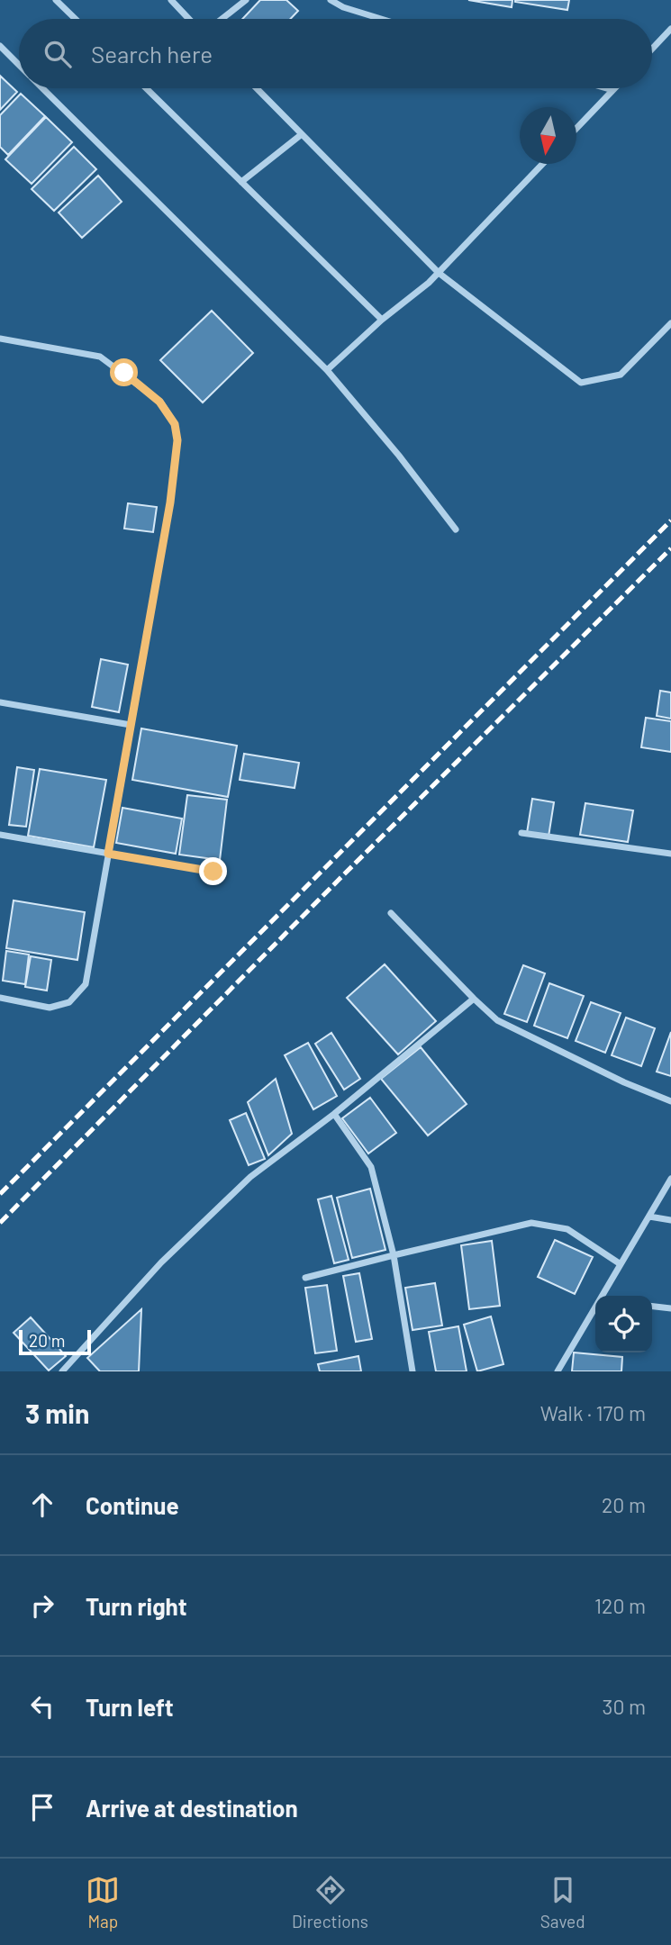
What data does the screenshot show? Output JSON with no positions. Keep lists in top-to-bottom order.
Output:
{
  "scale_bar": "20 m",
  "north": "bottom",
  "page": {
    "search": "Search here",
    "scale": "20 m",
    "heading": ["3 min", "Walk · 170 m"],
    "list": [
      ["Continue", "20 m"],
      ["Turn right", "120 m"],
      ["Turn left", "30 m"],
      "Arrive at destination"
    ],
    "nav": ["Map", "Directions", "Saved"]
  }
}
